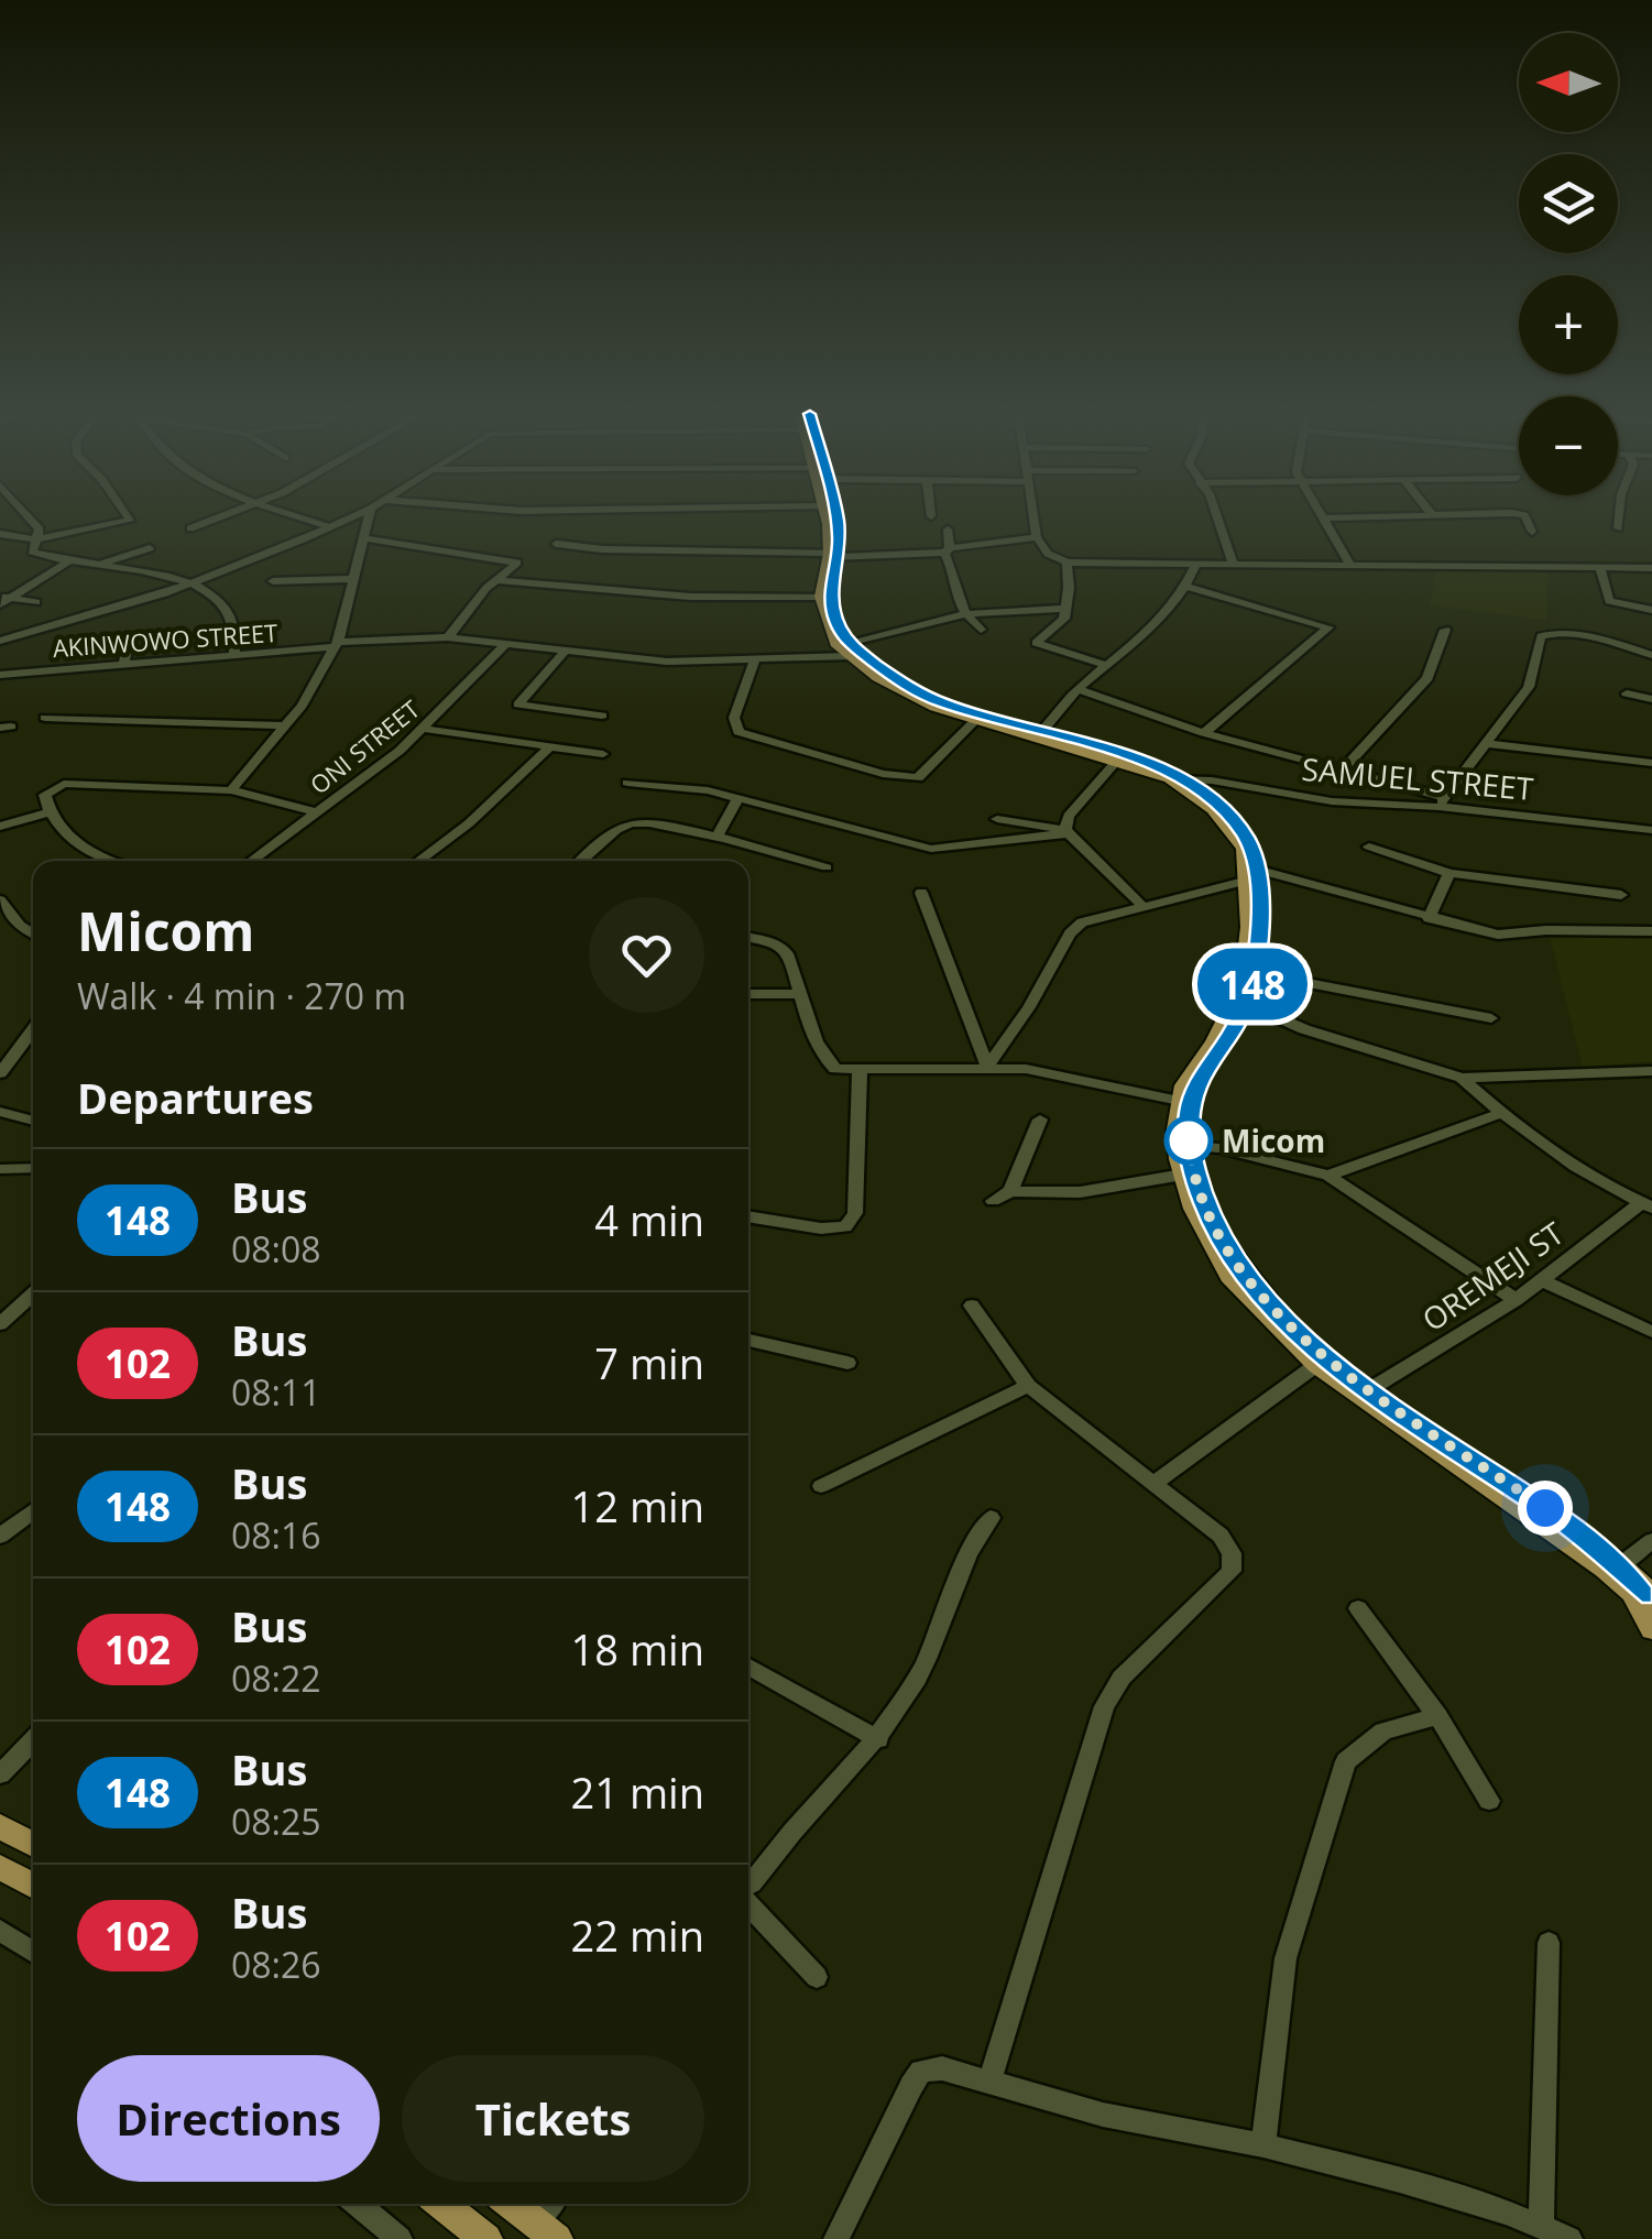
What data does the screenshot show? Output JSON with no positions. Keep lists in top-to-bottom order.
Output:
{
  "streets": {
    "street": [
      "AKINWOWO STREET",
      "ONI STREET",
      "SAMUEL STREET",
      "OREMEJI ST"
    ]
  },
  "crossings": [
    ["AKINWOWO STREET", "ONI STREET"]
  ],
  "places": ["Micom"],
  "lines": ["bus line 148"],
  "north": "left",
  "page": {
    "on_map": "148",
    "map_buttons": ["+", "−"],
    "heading": [
      ["Micom", "Walk · 4 min · 270 m"],
      "Departures"
    ],
    "list": [
      {
        "mark": "148",
        "name": "Bus",
        "note": "08:08",
        "value": "4 min"
      },
      {
        "mark": "102",
        "name": "Bus",
        "note": "08:11",
        "value": "7 min"
      },
      {
        "mark": "148",
        "name": "Bus",
        "note": "08:16",
        "value": "12 min"
      },
      {
        "mark": "102",
        "name": "Bus",
        "note": "08:22",
        "value": "18 min"
      },
      {
        "mark": "148",
        "name": "Bus",
        "note": "08:25",
        "value": "21 min"
      },
      {
        "mark": "102",
        "name": "Bus",
        "note": "08:26",
        "value": "22 min"
      }
    ],
    "buttons": ["Directions", "Tickets"]
  }
}
